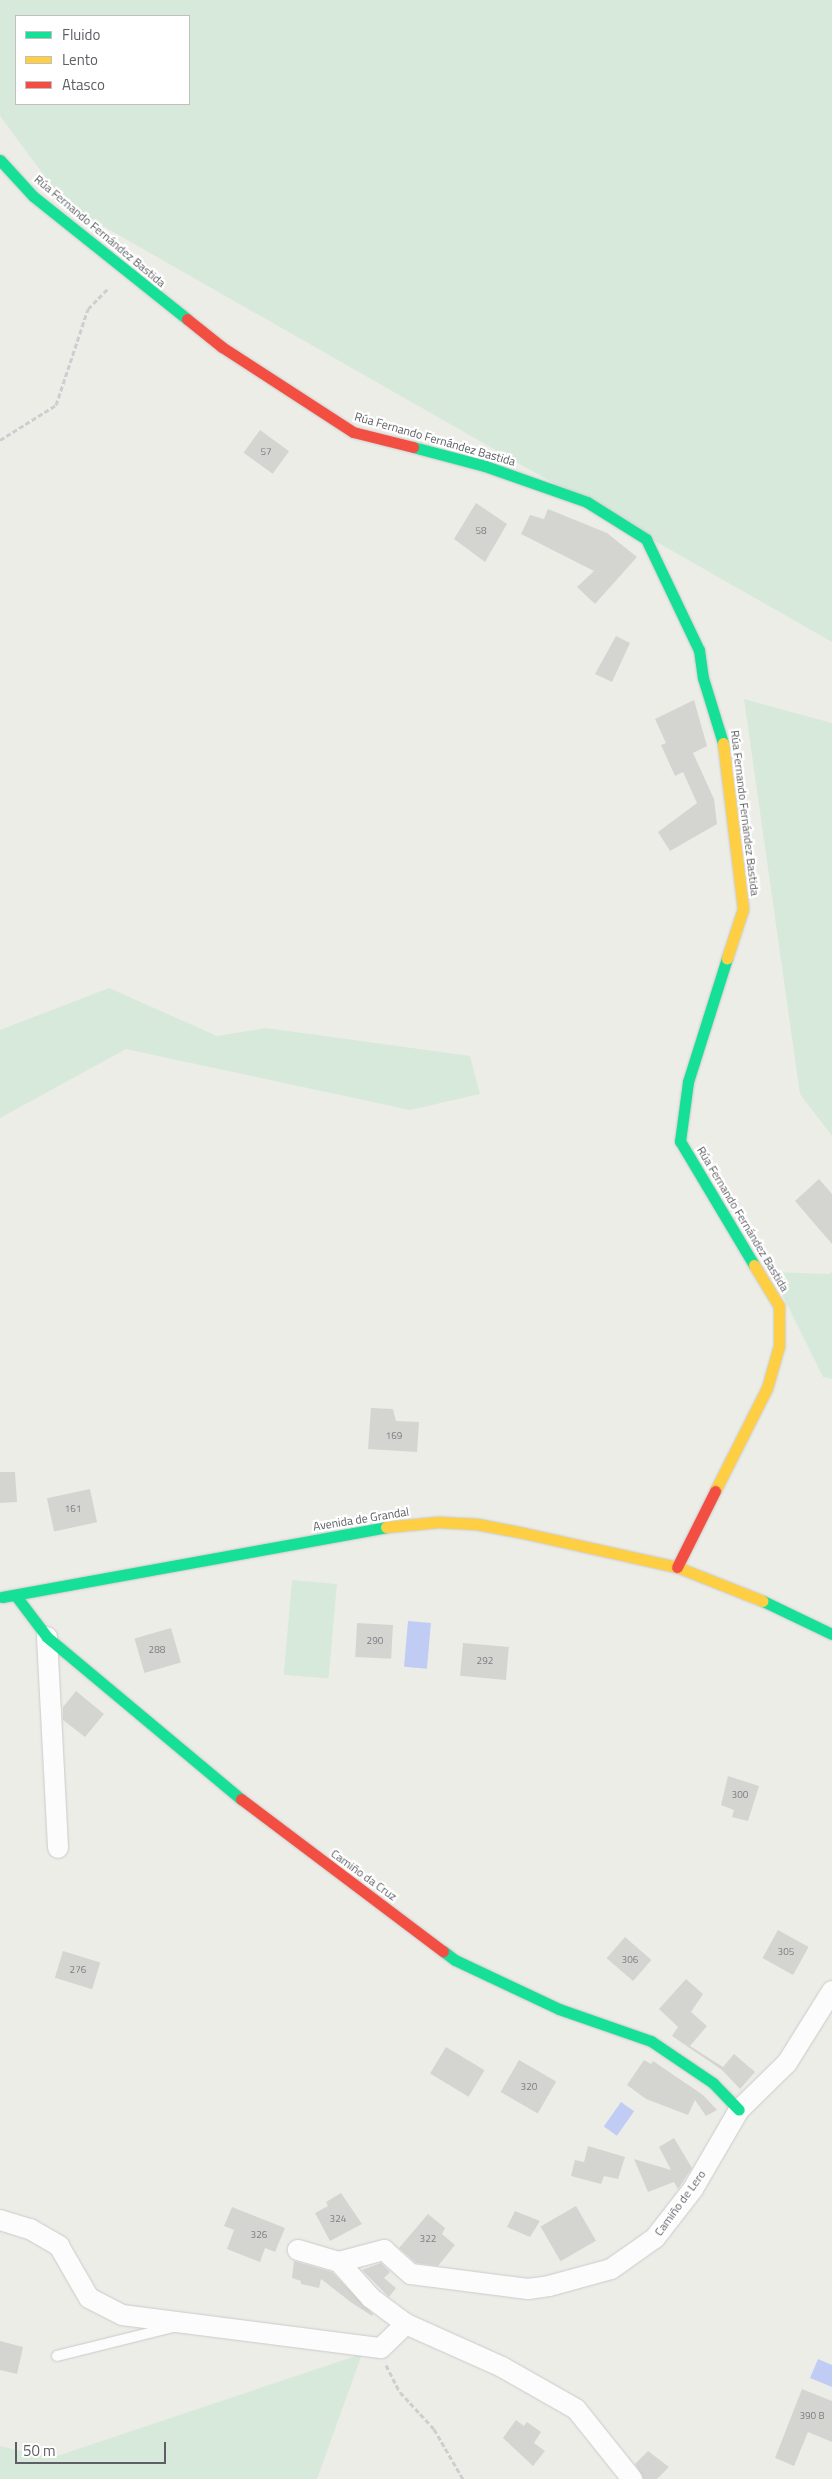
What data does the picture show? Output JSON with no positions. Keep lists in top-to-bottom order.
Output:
{
  "streets": {
    "street": [
      "Rúa Fernando Fernández Bastida",
      "Avenida de Grandal",
      "Camiño da Cruz",
      "Camiño de Lero"
    ]
  },
  "crossings": [
    ["Rúa Fernando Fernández Bastida", "Avenida de Grandal"],
    ["Avenida de Grandal", "Camiño da Cruz"],
    ["Camiño da Cruz", "Camiño de Lero"]
  ],
  "house_numbers": [
    "57",
    "58",
    "169",
    "161",
    "290",
    "288",
    "292",
    "300",
    "305",
    "306",
    "276",
    "320",
    "324",
    "326",
    "322",
    "390 B"
  ],
  "legend": ["Fluido", "Lento", "Atasco"],
  "scale_bar": "50 m"
}
